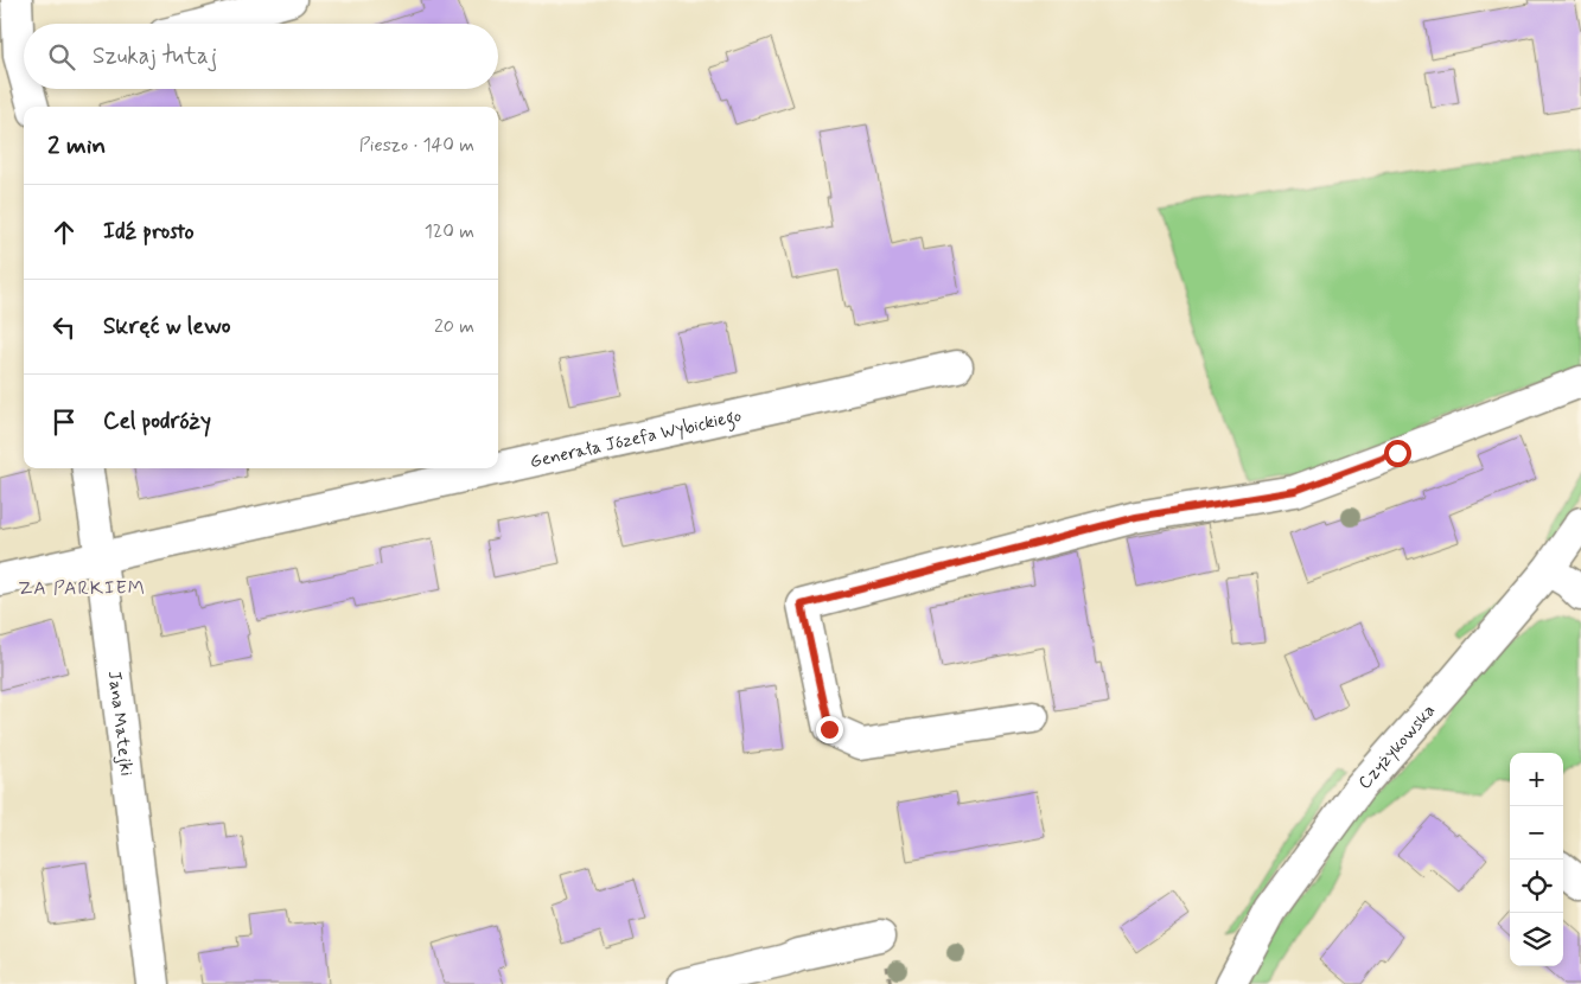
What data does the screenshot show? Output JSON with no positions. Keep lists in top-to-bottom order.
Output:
{
  "streets": {
    "street": ["Generała Józefa Wybickiego", "Jana Matejki", "Czyżykowska"]
  },
  "crossings": [
    ["Generała Józefa Wybickiego", "Jana Matejki"]
  ],
  "districts": ["ZA PARKIEM"],
  "page": {
    "search": "Szukaj tutaj",
    "heading": ["2 min", "Pieszo · 140 m"],
    "list": [
      ["Idź prosto", "120 m"],
      ["Skręć w lewo", "20 m"],
      "Cel podróży"
    ],
    "map_buttons": ["+", "−"]
  }
}
